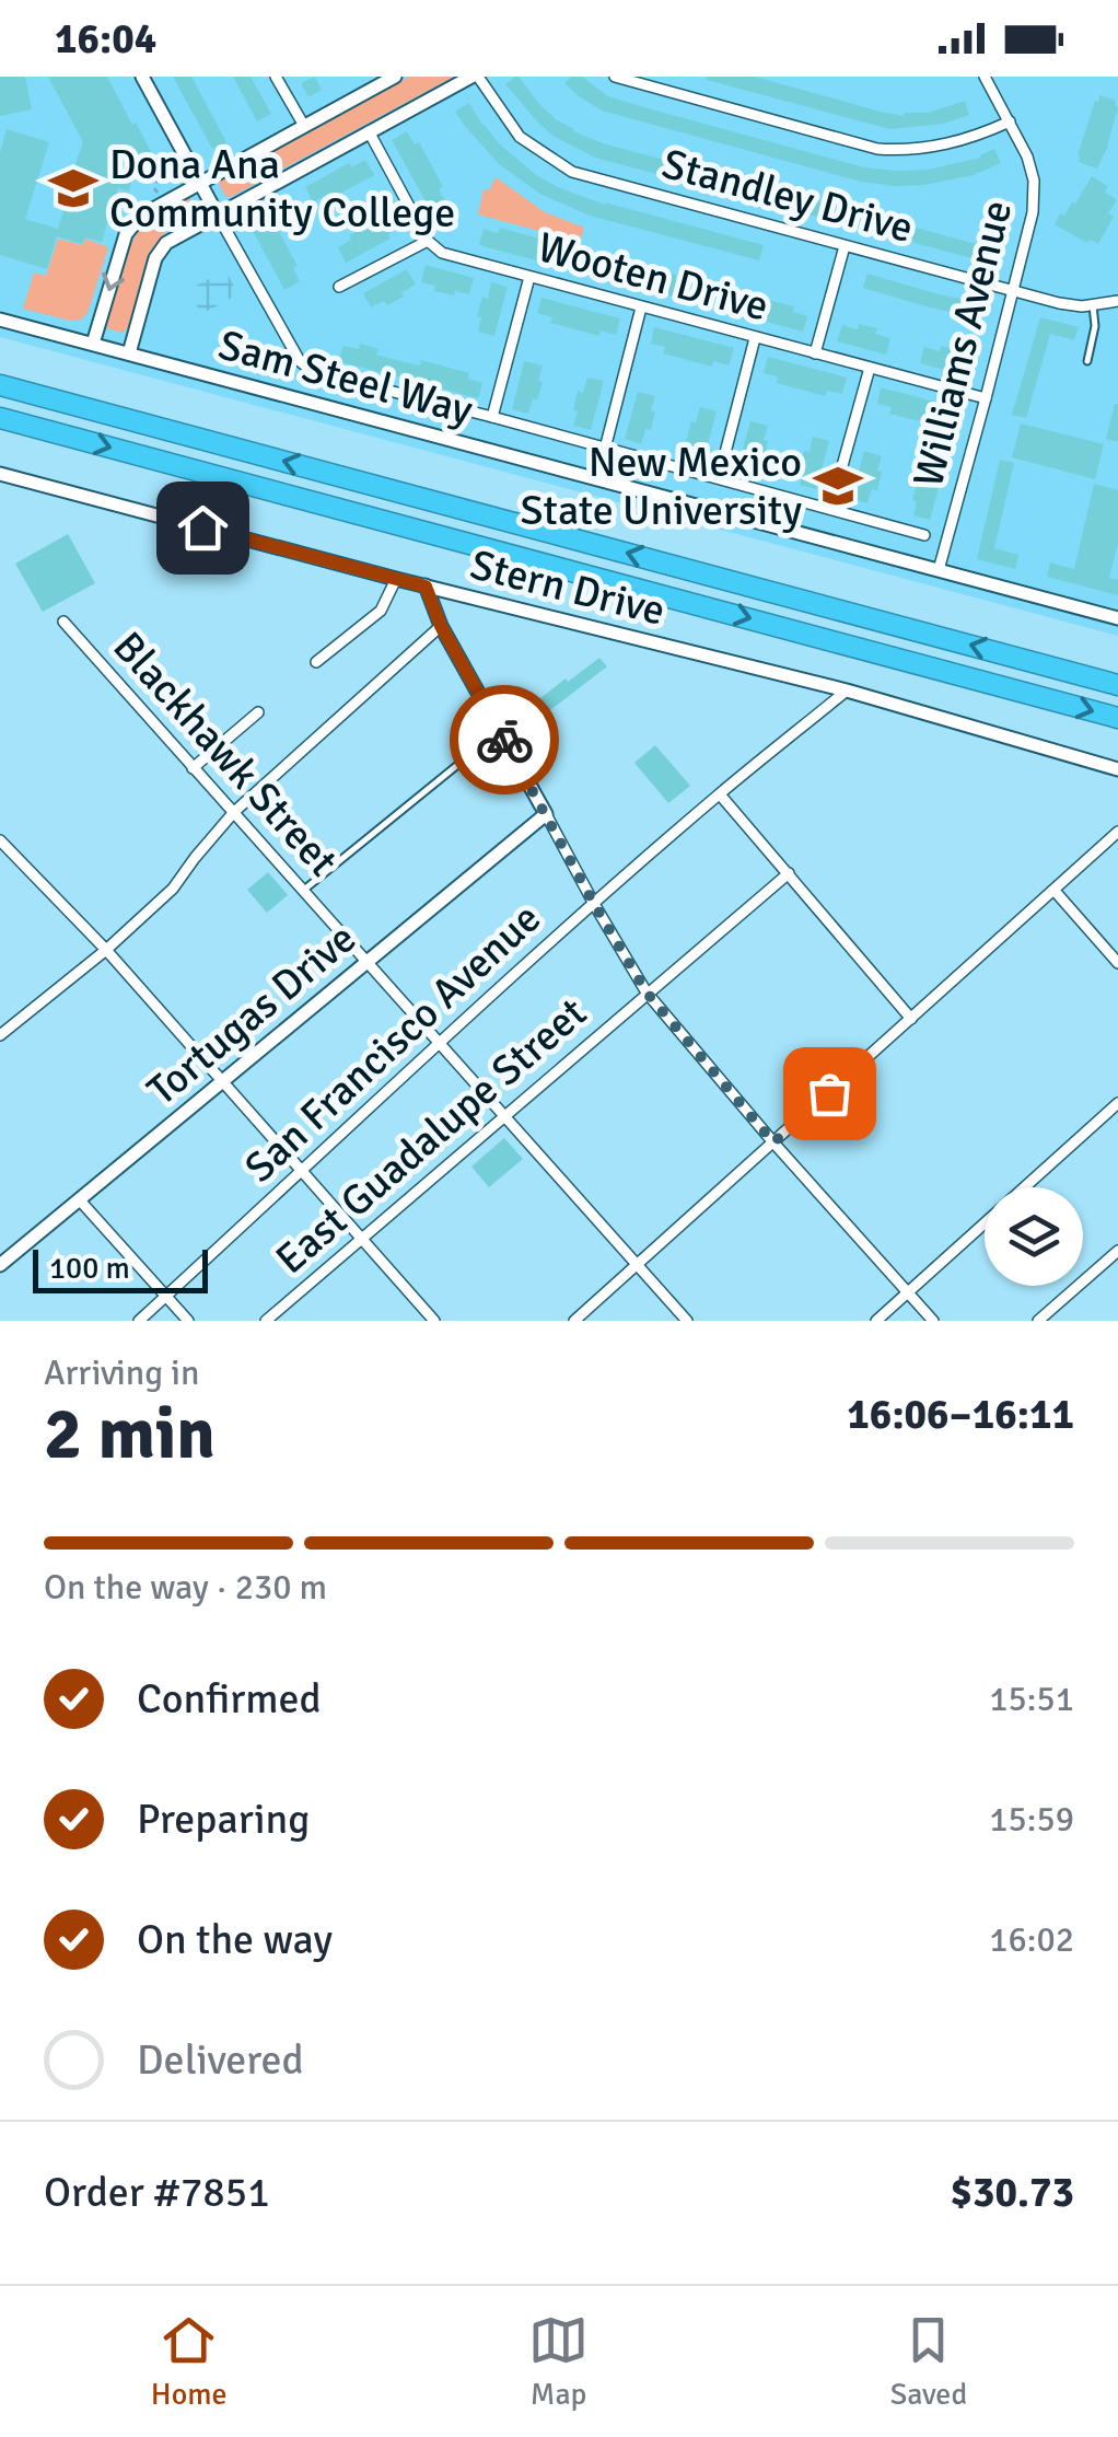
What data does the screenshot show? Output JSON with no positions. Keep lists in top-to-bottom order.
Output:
{
  "streets": {
    "street": [
      "Standley Drive",
      "Wooten Drive",
      "Williams Avenue",
      "Sam Steel Way",
      "Stern Drive",
      "Blackhawk Street",
      "Tortugas Drive",
      "San Francisco Avenue",
      "East Guadalupe Street"
    ]
  },
  "crossings": [
    ["Standley Drive", "Williams Avenue"],
    ["Wooten Drive", "Williams Avenue"],
    ["Williams Avenue", "Sam Steel Way"],
    ["Stern Drive", "San Francisco Avenue"],
    ["Blackhawk Street", "Tortugas Drive"],
    ["Blackhawk Street", "San Francisco Avenue"],
    ["Blackhawk Street", "East Guadalupe Street"]
  ],
  "places": {
    "school or university": ["Dona Ana Community College", "New Mexico State University"]
  },
  "scale_bar": "100 m",
  "page": {
    "status": "16:04",
    "scale": "100 m",
    "heading": ["2 min", "Arriving in", "16:06–16:11"],
    "panel": ["Order #7851", "$30.73"],
    "bar": "On the way · 230 m",
    "list": [
      ["Confirmed", "15:51"],
      ["Preparing", "15:59"],
      ["On the way", "16:02"],
      "Delivered"
    ],
    "tabs": ["Home", "Map", "Saved"]
  }
}
